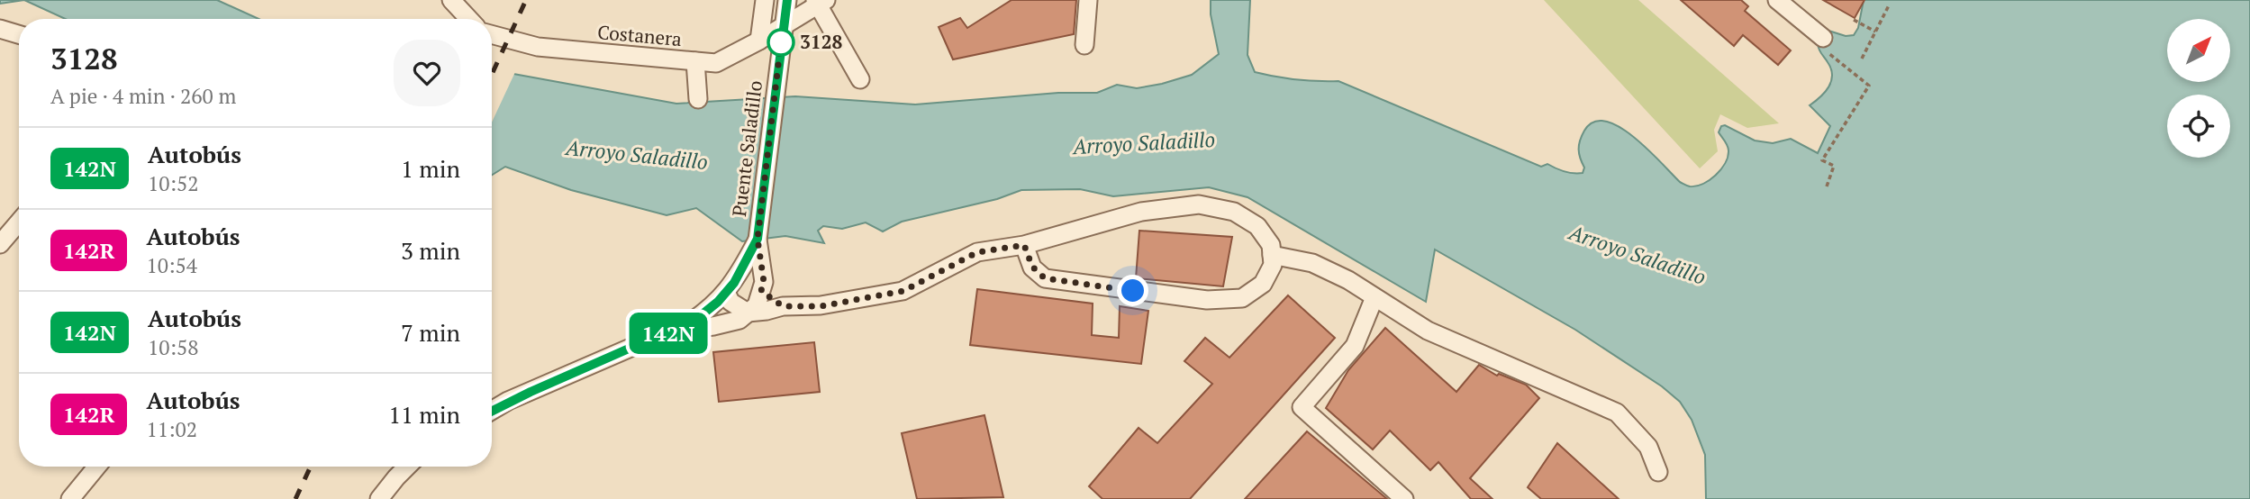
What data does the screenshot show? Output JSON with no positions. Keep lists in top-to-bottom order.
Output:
{
  "streets": {
    "street": ["Costanera", "Puente Saladillo"]
  },
  "crossings": [
    ["Costanera", "Puente Saladillo"]
  ],
  "water": ["Arroyo Saladillo"],
  "places": ["3128"],
  "lines": ["bus line 142N"],
  "north": "top right",
  "page": {
    "on_map": "142N",
    "heading": ["3128", "A pie · 4 min · 260 m"],
    "list": [
      {
        "mark": "142N",
        "name": "Autobús",
        "note": "10:52",
        "value": "1 min"
      },
      {
        "mark": "142R",
        "name": "Autobús",
        "note": "10:54",
        "value": "3 min"
      },
      {
        "mark": "142N",
        "name": "Autobús",
        "note": "10:58",
        "value": "7 min"
      },
      {
        "mark": "142R",
        "name": "Autobús",
        "note": "11:02",
        "value": "11 min"
      }
    ]
  }
}
